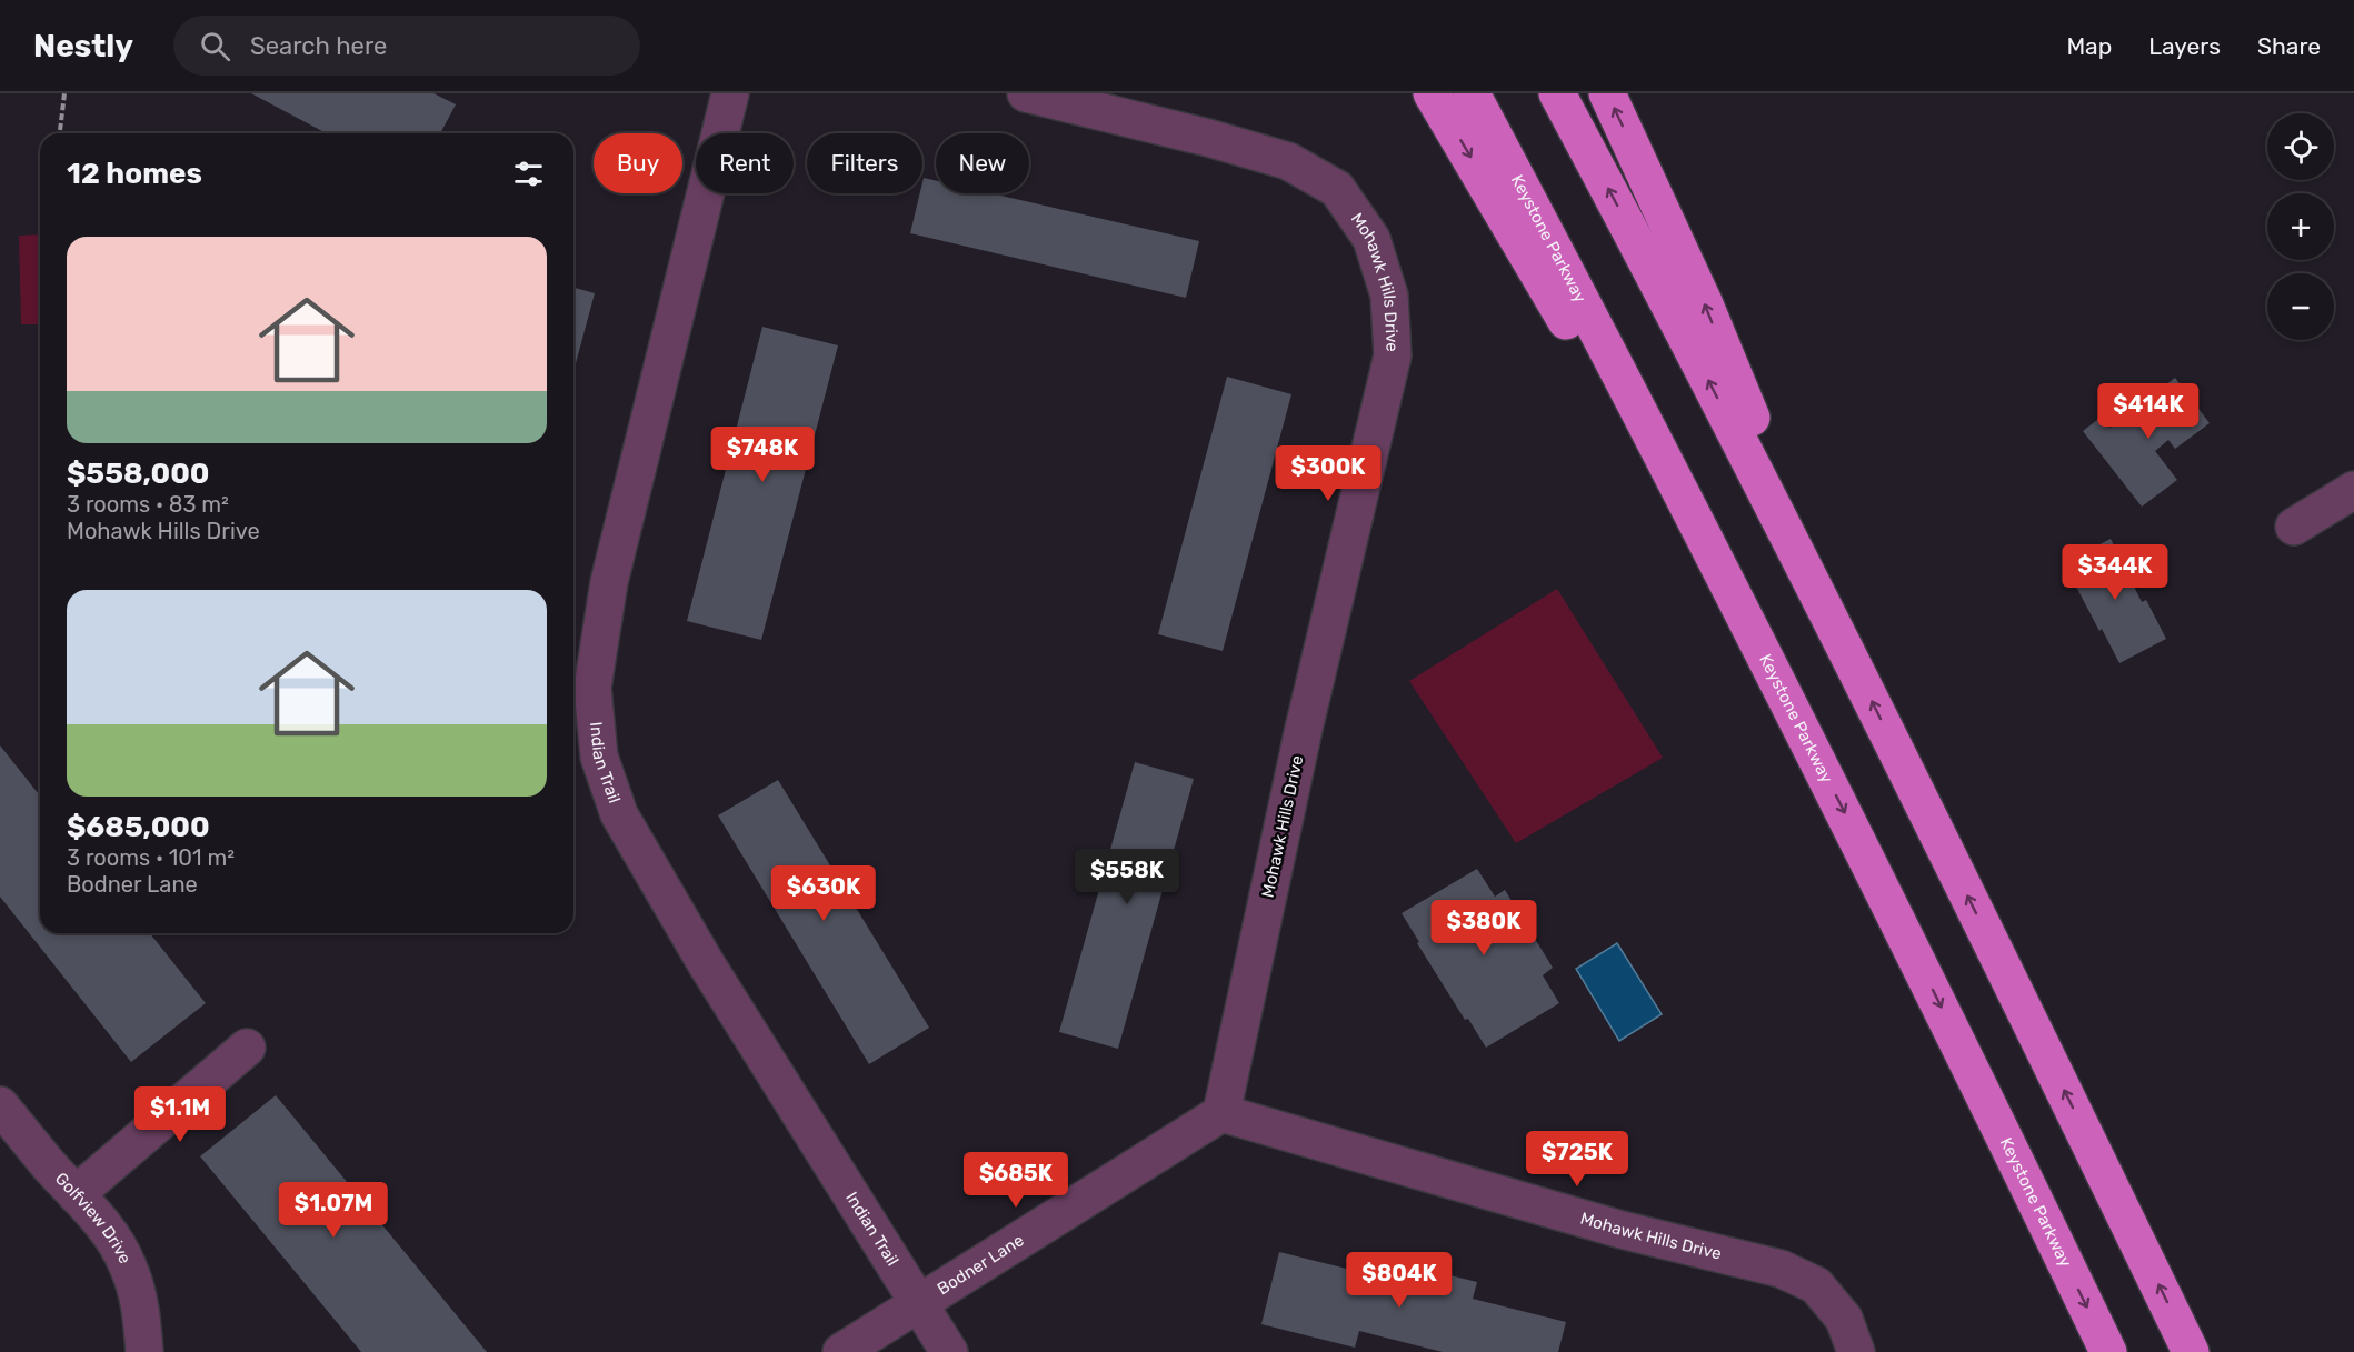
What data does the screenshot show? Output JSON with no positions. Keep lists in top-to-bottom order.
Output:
{
  "streets": {
    "highway": ["Keystone Parkway"],
    "street": [
      "Mohawk Hills Drive",
      "Indian Trail",
      "Golfview Drive",
      "Bodner Lane"
    ]
  },
  "crossings": [
    ["Mohawk Hills Drive", "Bodner Lane"],
    ["Indian Trail", "Bodner Lane"]
  ],
  "page": {
    "header": "Nestly",
    "search": "Search here",
    "nav": ["Map", "Layers", "Share"],
    "map_buttons": ["+", "−"],
    "chip": [
      "Buy",
      "Rent",
      "Filters",
      "New"
    ],
    "heading": "12 homes",
    "list": [
      {
        "name": "$558,000",
        "note": "3 rooms · 83 m² · Mohawk Hills Drive"
      },
      {
        "name": "$685,000",
        "note": "3 rooms · 101 m² · Bodner Lane"
      }
    ],
    "price": [
      "$414K",
      "$748K",
      "$300K",
      "$344K",
      "$558K",
      "$630K",
      "$380K",
      "$1.1M",
      "$725K",
      "$685K",
      "$1.07M",
      "$804K"
    ]
  }
}
